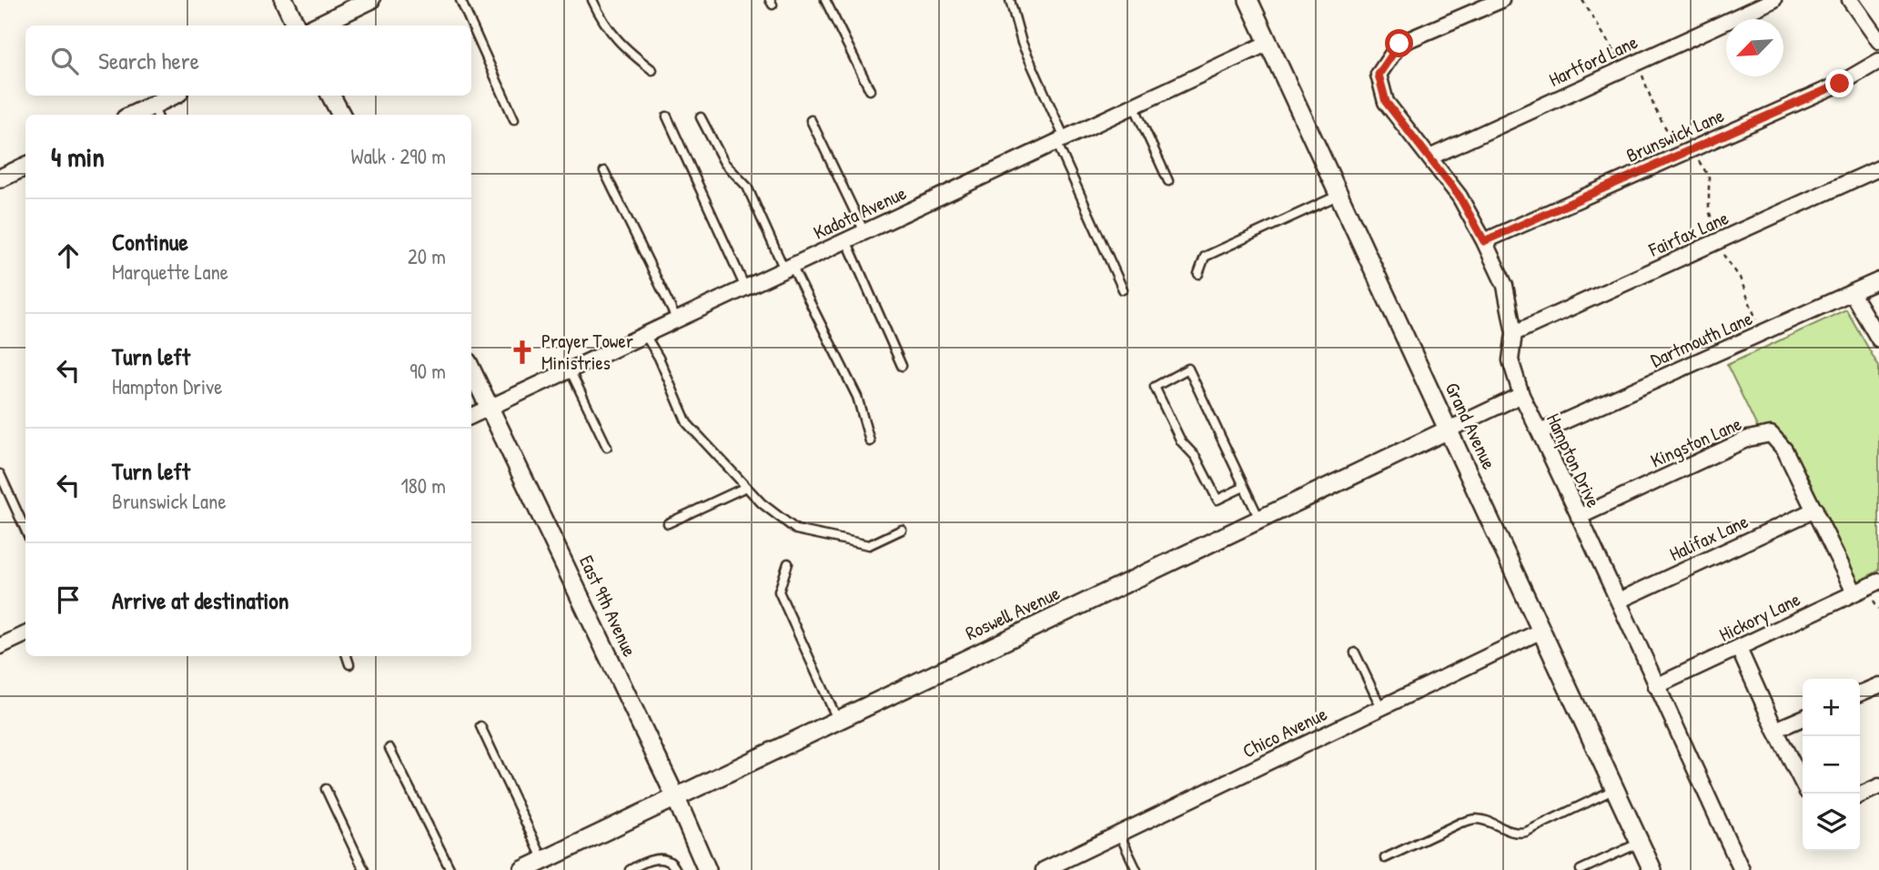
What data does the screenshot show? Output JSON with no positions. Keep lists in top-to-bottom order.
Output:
{
  "streets": {
    "street": [
      "Hartford Lane",
      "Brunswick Lane",
      "Kadota Avenue",
      "Fairfax Lane",
      "Dartmouth Lane",
      "Grand Avenue",
      "Kingston Lane",
      "Hampton Drive",
      "Halifax Lane",
      "East 9th Avenue",
      "Roswell Avenue",
      "Hickory Lane",
      "Chico Avenue"
    ]
  },
  "crossings": [
    ["Hartford Lane", "Hampton Drive"],
    ["Brunswick Lane", "Hampton Drive"],
    ["Kadota Avenue", "Grand Avenue"],
    ["Kadota Avenue", "East 9th Avenue"],
    ["Fairfax Lane", "Hampton Drive"],
    ["Dartmouth Lane", "Hampton Drive"],
    ["Grand Avenue", "Roswell Avenue"],
    ["Grand Avenue", "Chico Avenue"],
    ["Kingston Lane", "Hampton Drive"],
    ["Kingston Lane", "Halifax Lane"],
    ["Kingston Lane", "Hickory Lane"],
    ["Hampton Drive", "Halifax Lane"],
    ["Hampton Drive", "Roswell Avenue"],
    ["Hampton Drive", "Hickory Lane"],
    ["East 9th Avenue", "Roswell Avenue"]
  ],
  "places": {
    "church": ["Prayer Tower Ministries"]
  },
  "north": "bottom left",
  "page": {
    "search": "Search here",
    "heading": ["4 min", "Walk · 290 m"],
    "list": [
      ["Continue", "Marquette Lane", "20 m"],
      ["Turn left", "Hampton Drive", "90 m"],
      ["Turn left", "Brunswick Lane", "180 m"],
      "Arrive at destination"
    ],
    "map_buttons": ["+", "−"]
  }
}
